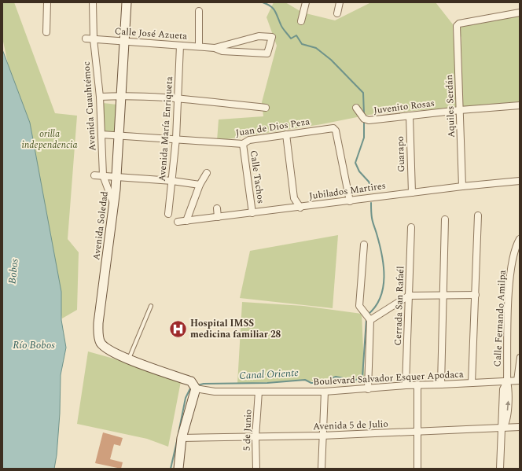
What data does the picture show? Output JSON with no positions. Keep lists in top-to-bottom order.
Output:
{
  "streets": {
    "main road": ["Avenida Soledad"],
    "street": [
      "Calle José Azueta",
      "Avenida Cuauhtémoc",
      "Aquiles Serdán",
      "Juvenito Rosas",
      "Juan de Dios Peza",
      "Avenida María Enriqueta",
      "Guarapo",
      "Calle Tachos",
      "Jubilados Martires",
      "Cerrada San Rafaél",
      "Calle Fernando Amilpa",
      "Boulevard Salvador Esquer Apodaca",
      "Avenida 5 de Julio",
      "5 de Junio"
    ]
  },
  "crossings": [
    ["Calle José Azueta", "Avenida Cuauhtémoc"],
    ["Calle José Azueta", "Avenida María Enriqueta"],
    ["Calle José Azueta", "Avenida Soledad"],
    ["Avenida Cuauhtémoc", "Juan de Dios Peza"],
    ["Avenida Cuauhtémoc", "Avenida Soledad"],
    ["Aquiles Serdán", "Juvenito Rosas"],
    ["Aquiles Serdán", "Jubilados Martires"],
    ["Juvenito Rosas", "Guarapo"],
    ["Juan de Dios Peza", "Avenida María Enriqueta"],
    ["Juan de Dios Peza", "Calle Tachos"],
    ["Juan de Dios Peza", "Jubilados Martires"],
    ["Juan de Dios Peza", "Avenida Soledad"],
    ["Guarapo", "Jubilados Martires"],
    ["Calle Tachos", "Jubilados Martires"],
    ["Avenida Soledad", "Boulevard Salvador Esquer Apodaca"],
    ["Cerrada San Rafaél", "Boulevard Salvador Esquer Apodaca"],
    ["Calle Fernando Amilpa", "Boulevard Salvador Esquer Apodaca"],
    ["Calle Fernando Amilpa", "Avenida 5 de Julio"],
    ["Boulevard Salvador Esquer Apodaca", "5 de Junio"],
    ["Avenida 5 de Julio", "5 de Junio"]
  ],
  "water": ["Bobos", "Río Bobos", "Canal Oriente"],
  "parks": ["orilla independencia"],
  "places": {
    "hospital": ["Hospital IMSS medicina familiar 28"]
  }
}
